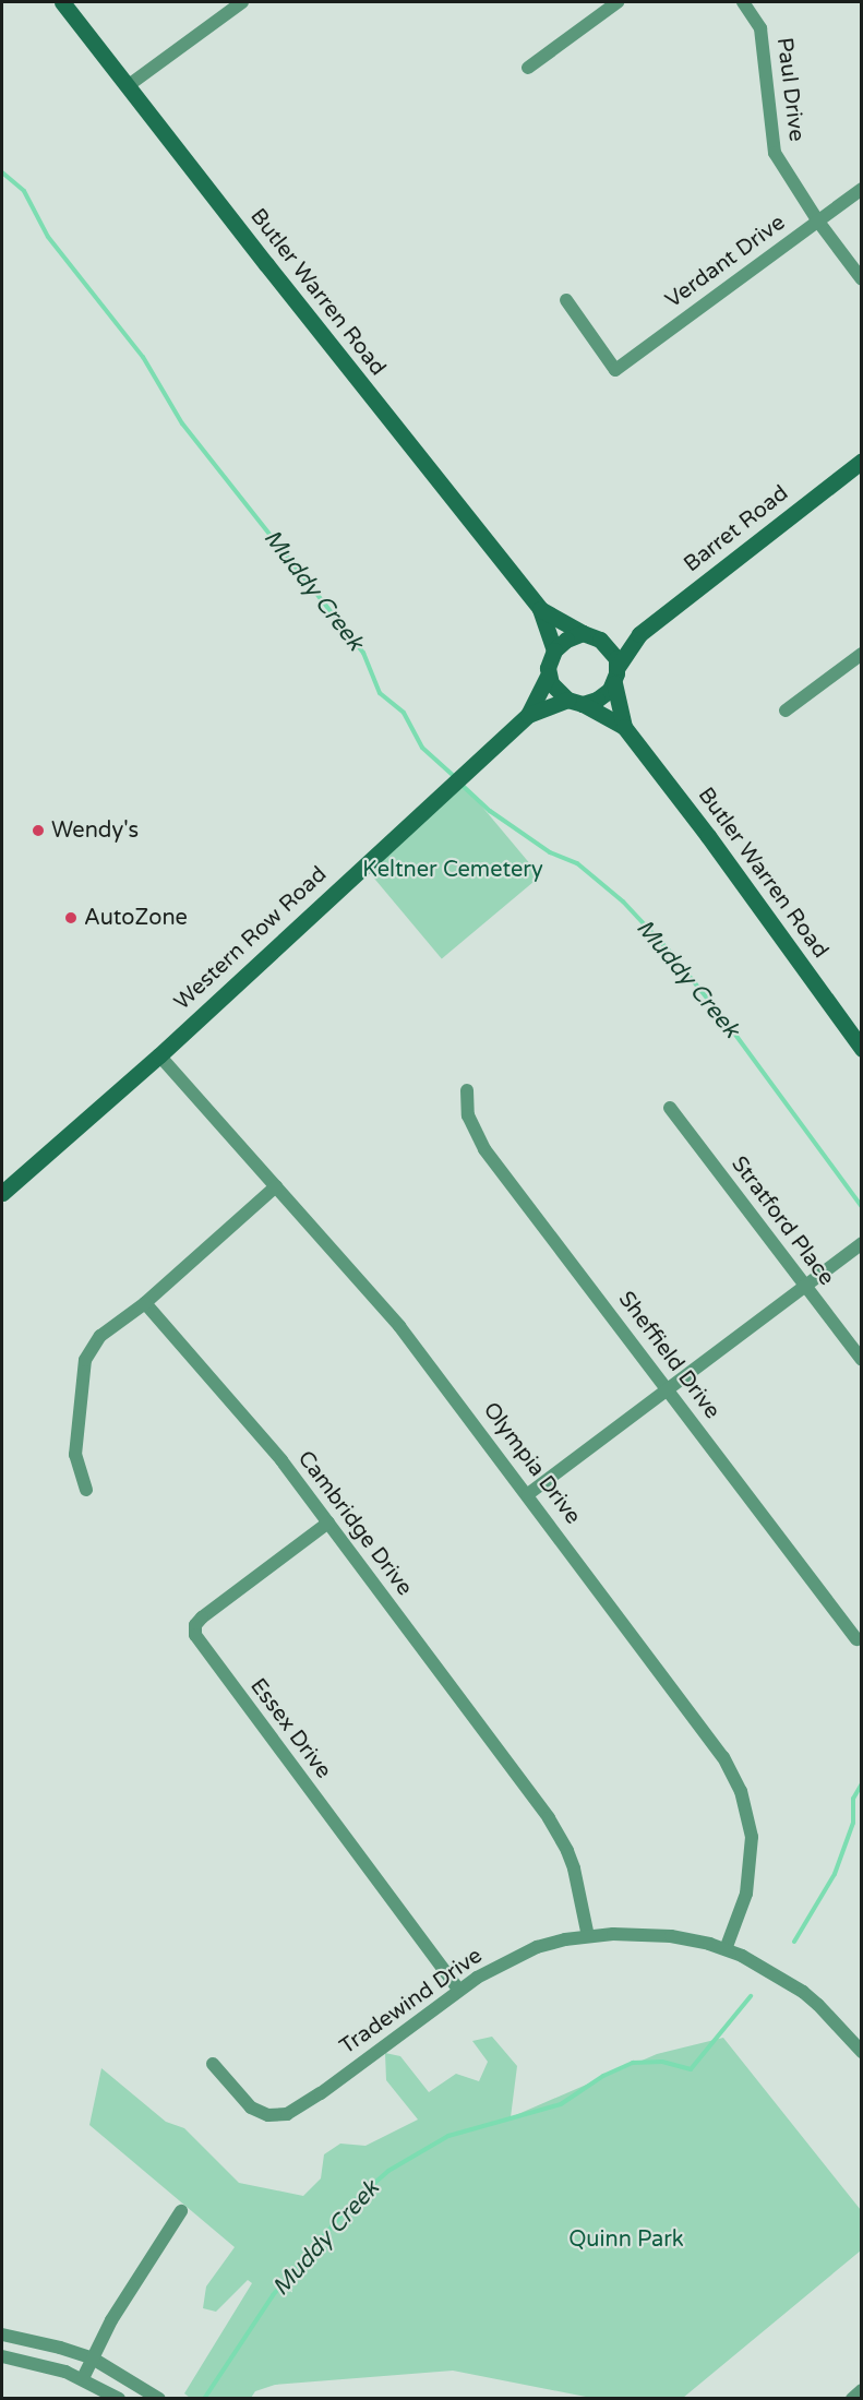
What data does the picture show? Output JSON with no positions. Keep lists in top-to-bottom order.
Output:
{
  "streets": {
    "main road": ["Butler Warren Road", "Barret Road", "Western Row Road"],
    "street": [
      "Paul Drive",
      "Verdant Drive",
      "Stratford Place",
      "Sheffield Drive",
      "Olympia Drive",
      "Cambridge Drive",
      "Essex Drive",
      "Tradewind Drive"
    ]
  },
  "crossings": [
    ["Paul Drive", "Verdant Drive"],
    ["Butler Warren Road", "Barret Road"],
    ["Butler Warren Road", "Western Row Road"],
    ["Barret Road", "Western Row Road"],
    ["Western Row Road", "Olympia Drive"],
    ["Olympia Drive", "Tradewind Drive"],
    ["Cambridge Drive", "Essex Drive"],
    ["Cambridge Drive", "Tradewind Drive"],
    ["Essex Drive", "Tradewind Drive"]
  ],
  "water": ["Muddy Creek"],
  "parks": ["Keltner Cemetery", "Quinn Park"],
  "places": ["Wendy's", "AutoZone"]
}
